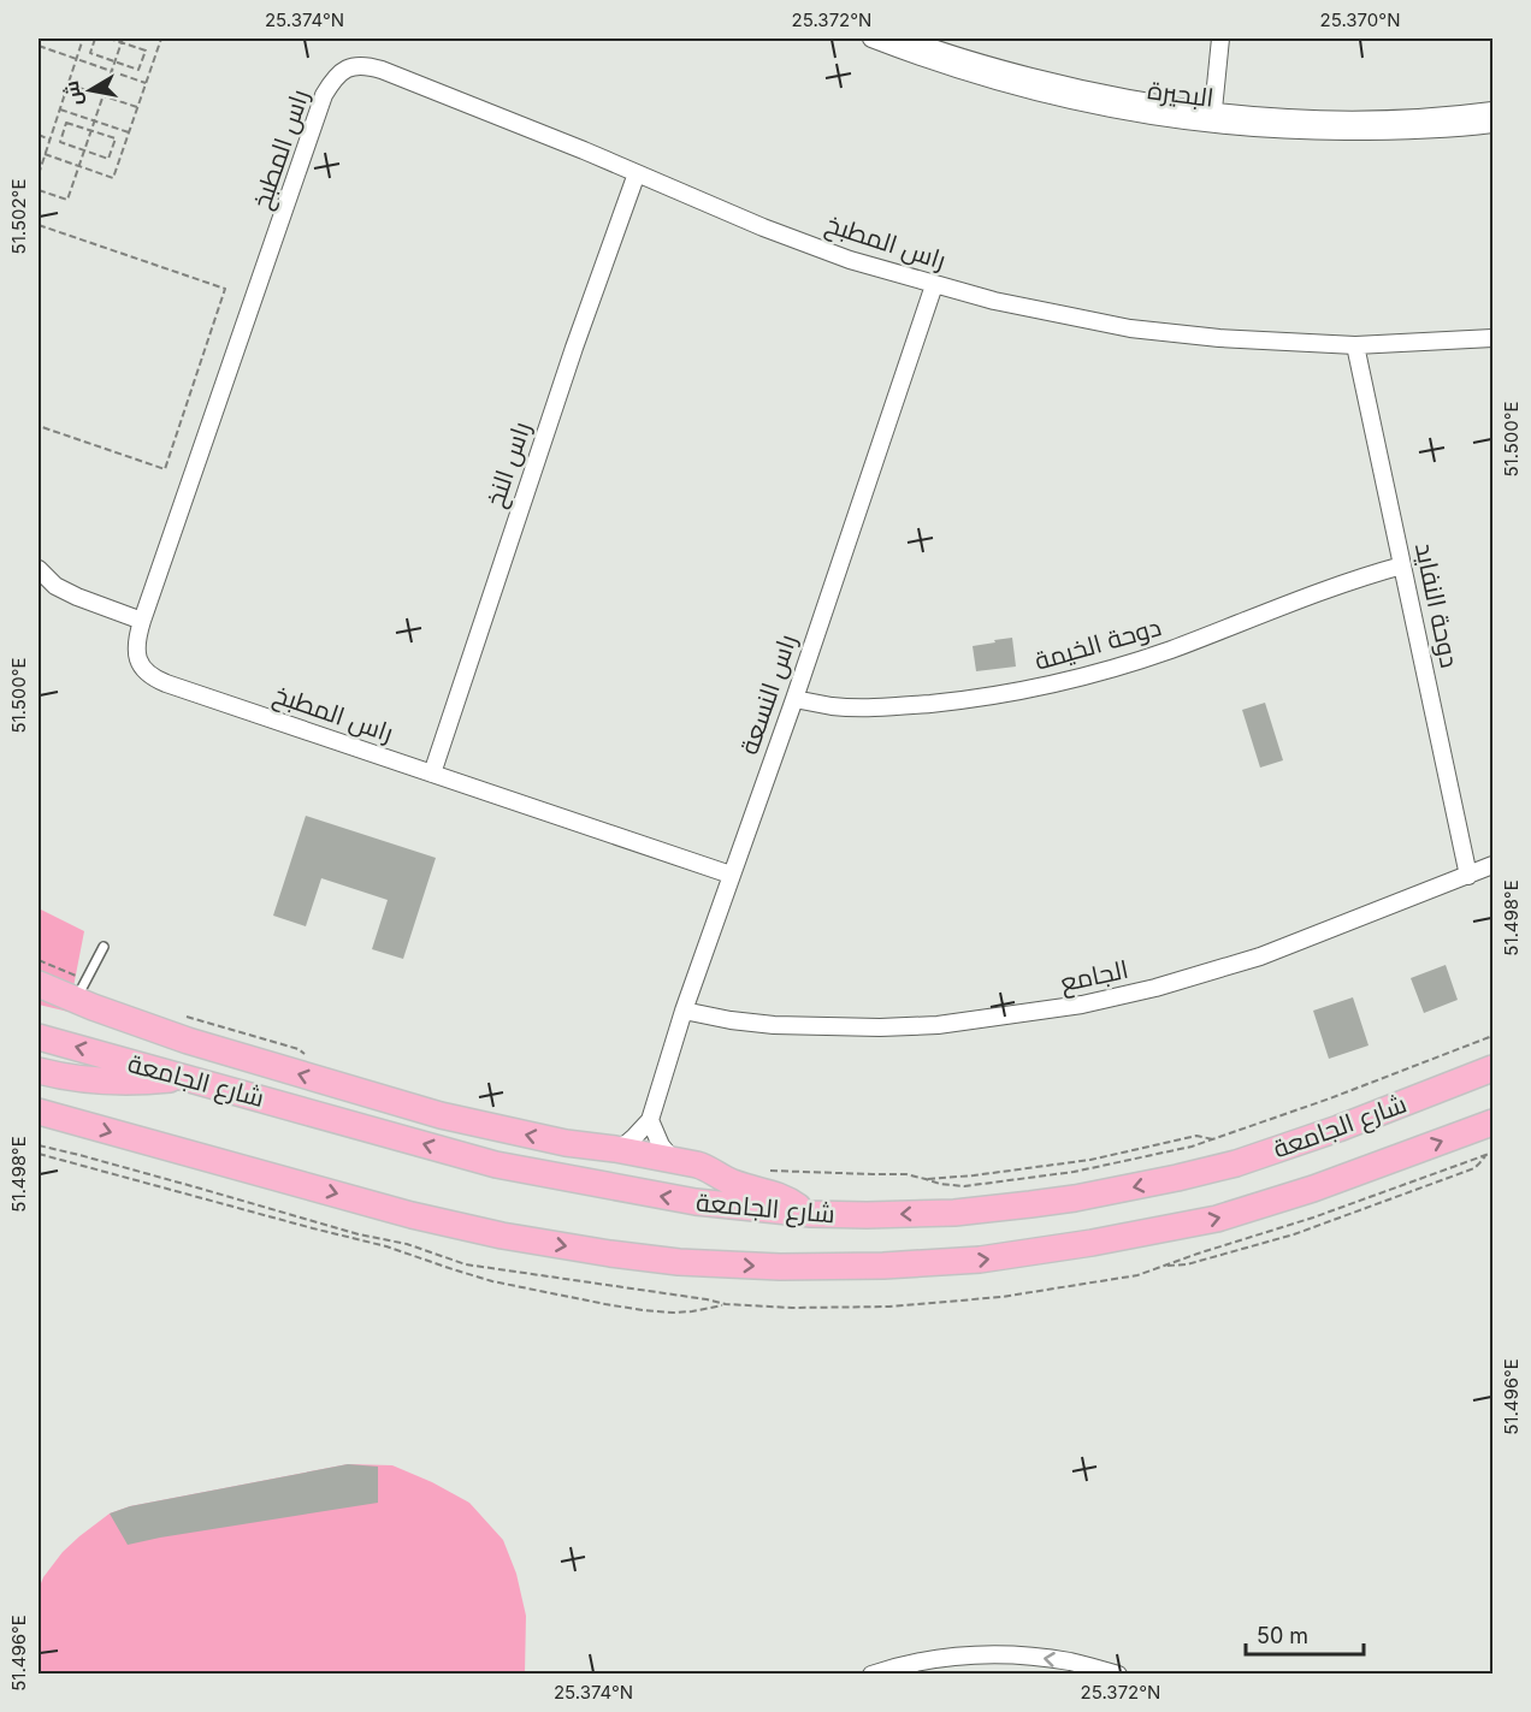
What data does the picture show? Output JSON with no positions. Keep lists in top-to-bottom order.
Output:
{
  "streets": {
    "main road": ["شارع الجامعة"],
    "street": [
      "البحيرة",
      "راس المطبخ",
      "راس النخ",
      "دوحة النفايد",
      "دوحة الخيمة",
      "راس النسعة",
      "الجامع"
    ]
  },
  "crossings": [
    ["راس المطبخ", "راس النخ"],
    ["راس المطبخ", "دوحة النفايد"],
    ["راس المطبخ", "راس النسعة"],
    ["دوحة النفايد", "دوحة الخيمة"],
    ["دوحة النفايد", "الجامع"],
    ["دوحة الخيمة", "راس النسعة"],
    ["راس النسعة", "الجامع"]
  ],
  "scale_bar": "50 m",
  "north": "left",
  "coordinates": [
    "25.374°N",
    "25.372°N",
    "25.370°N",
    "51.502°E",
    "51.500°E",
    "51.498°E",
    "51.496°E"
  ]
}
